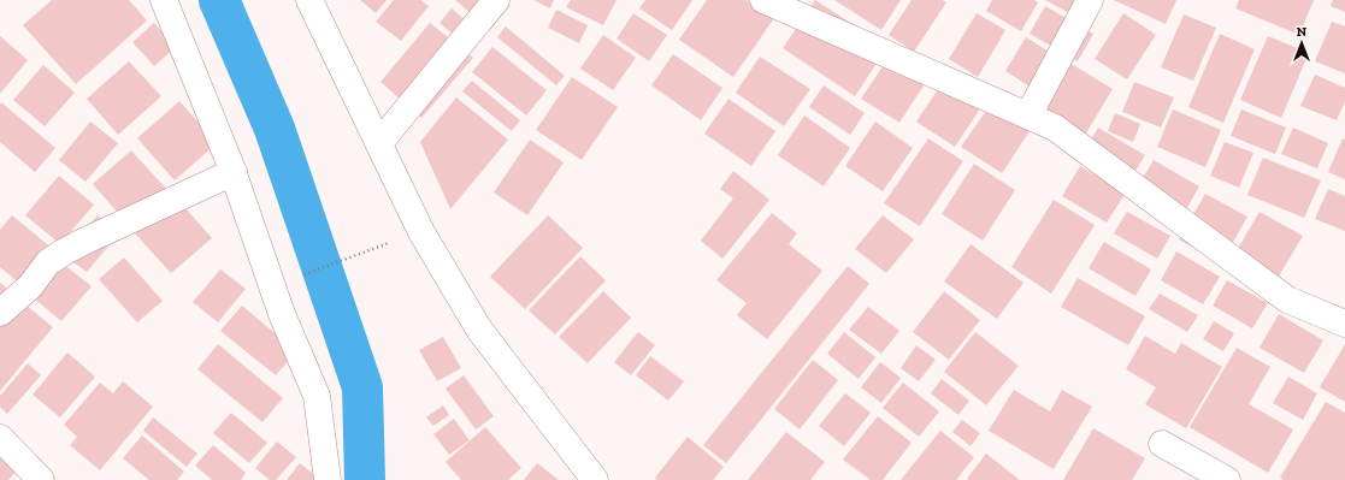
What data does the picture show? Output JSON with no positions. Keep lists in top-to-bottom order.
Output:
{
  "north": "top"
}
